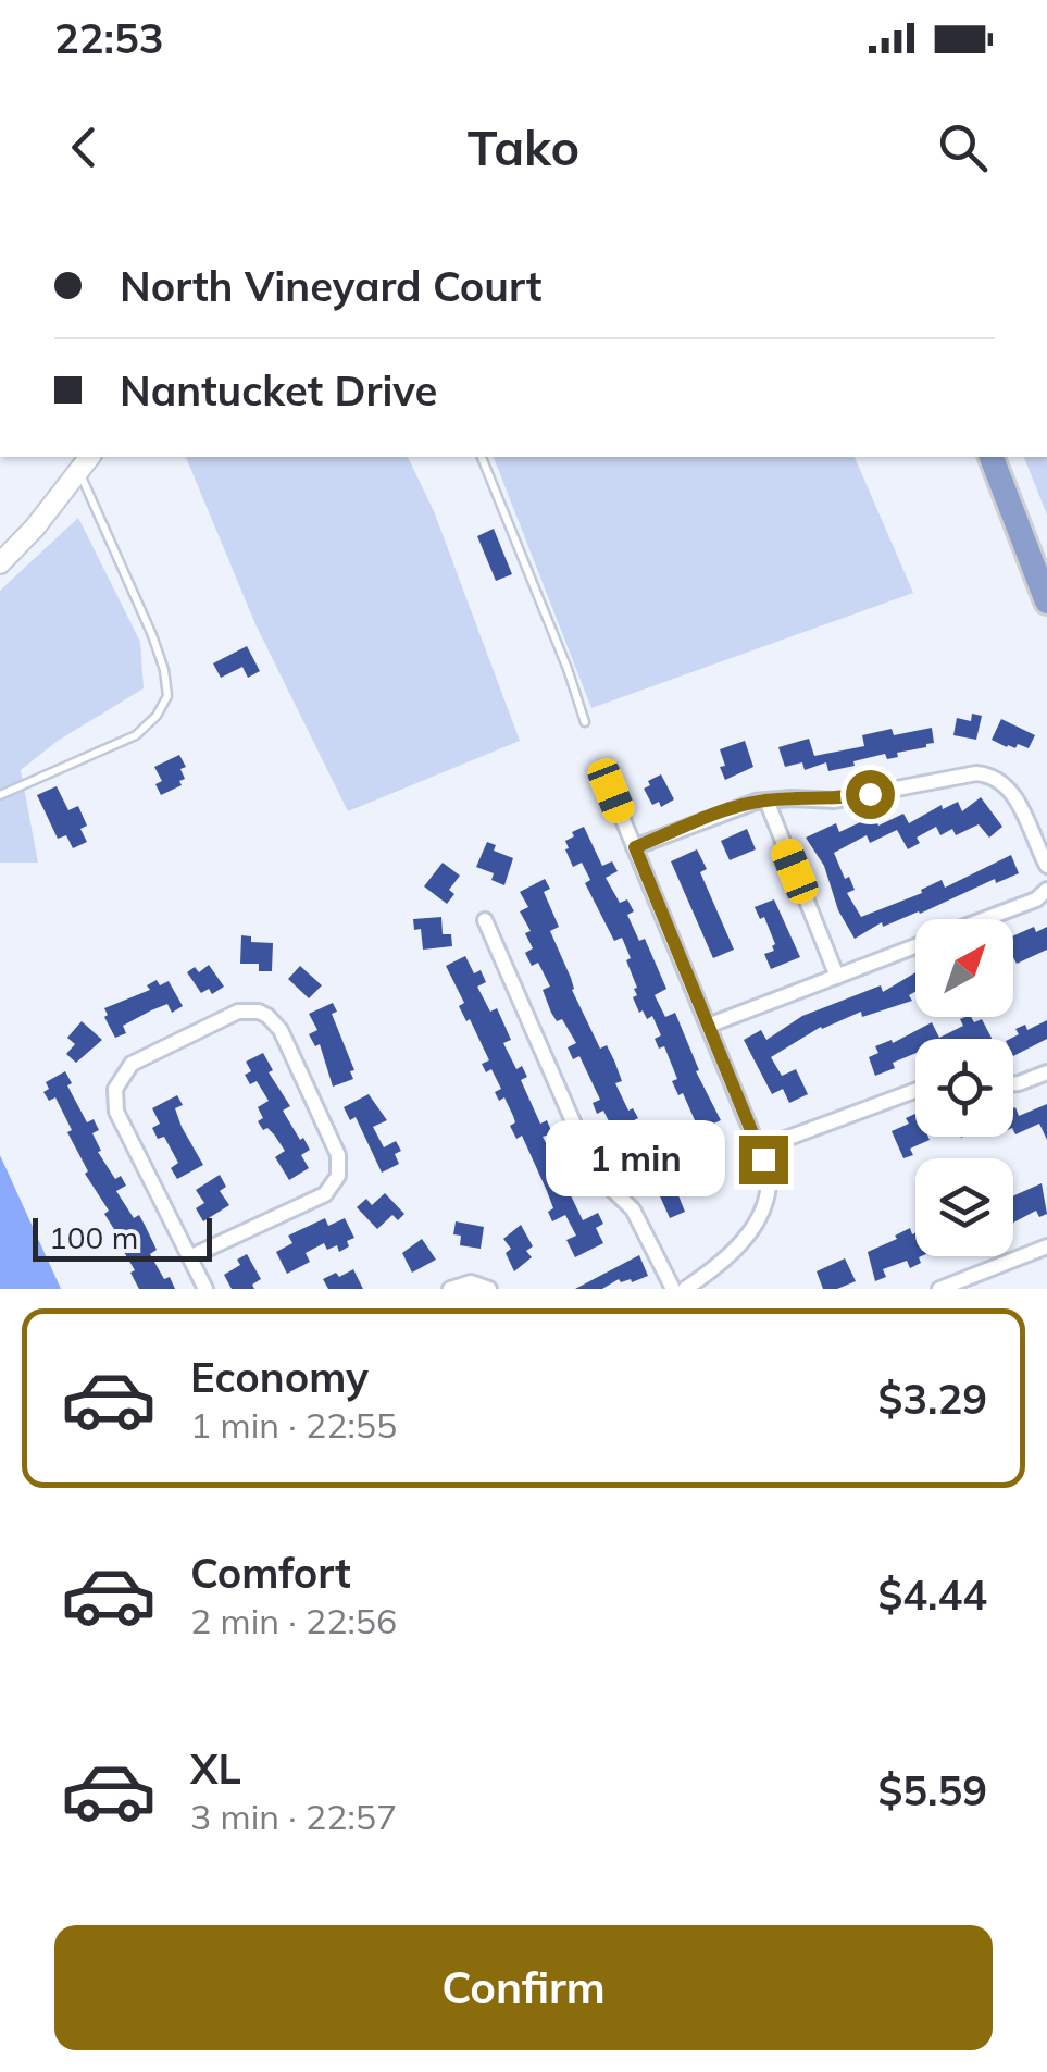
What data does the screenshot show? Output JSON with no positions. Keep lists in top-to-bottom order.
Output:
{
  "scale_bar": "100 m",
  "north": "top right",
  "page": {
    "status": "22:53",
    "header": "Tako",
    "banner": ["North Vineyard Court", "Nantucket Drive"],
    "bubble": "1 min",
    "scale": "100 m",
    "list": [
      {
        "name": "Economy",
        "note": "1 min · 22:55",
        "value": "$3.29"
      },
      {
        "name": "Comfort",
        "note": "2 min · 22:56",
        "value": "$4.44"
      },
      {
        "name": "XL",
        "note": "3 min · 22:57",
        "value": "$5.59"
      }
    ],
    "buttons": "Confirm"
  }
}
